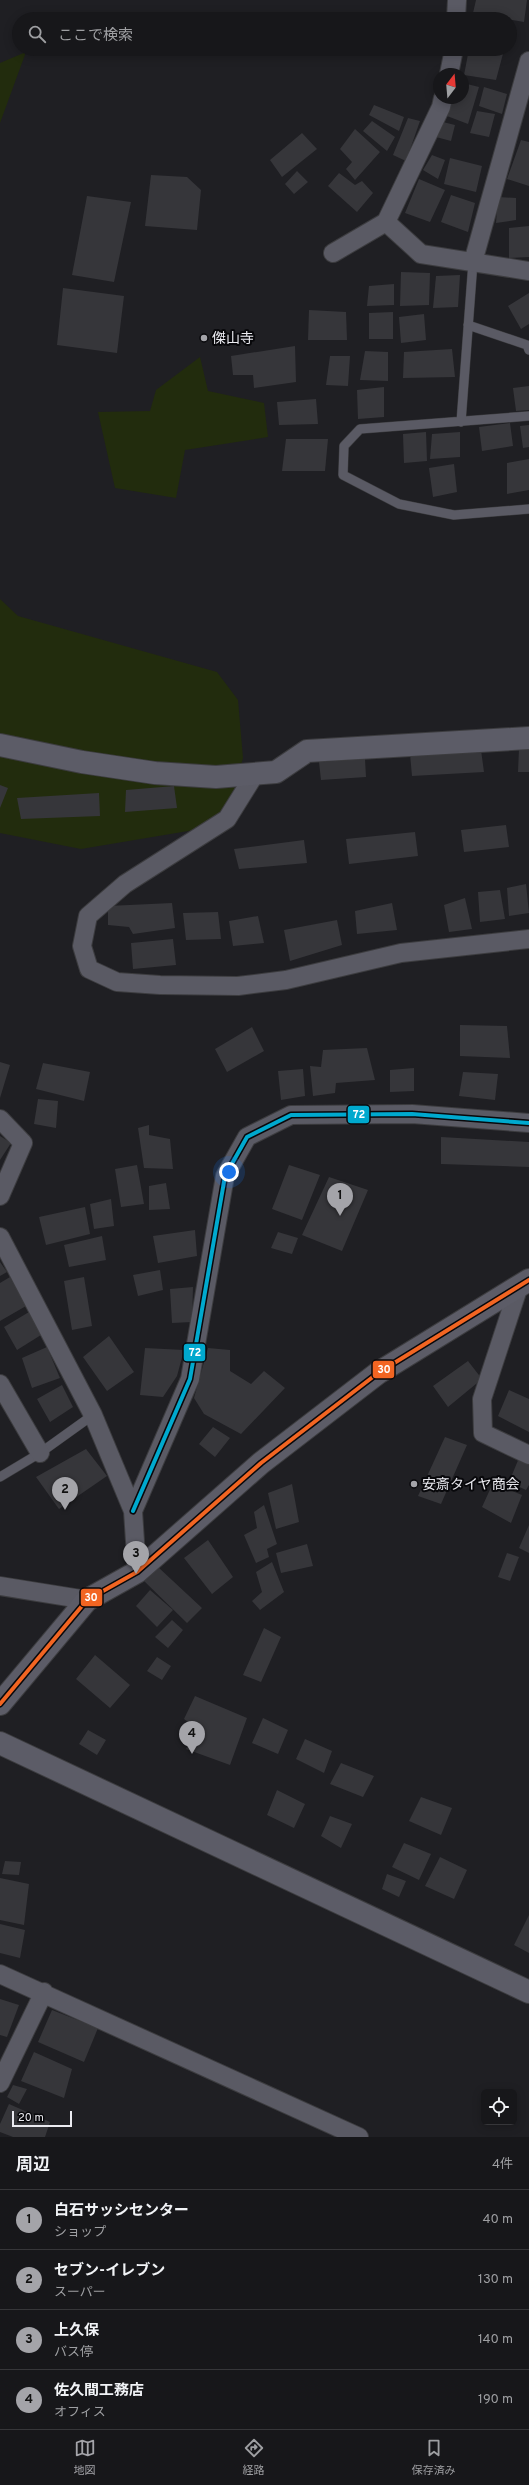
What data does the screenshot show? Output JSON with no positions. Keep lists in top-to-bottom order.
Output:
{
  "places": ["傑山寺", "安斎タイヤ商会"],
  "lines": ["transit line 72", "transit line 30"],
  "scale_bar": "20 m",
  "north": "top",
  "page": {
    "search": "ここで検索",
    "pins": [
      "1",
      "2",
      "3",
      "4"
    ],
    "scale": "20 m",
    "heading": ["周辺", "4件"],
    "list": [
      {
        "mark": "1",
        "name": "白石サッシセンター",
        "note": "ショップ",
        "value": "40 m"
      },
      {
        "mark": "2",
        "name": "セブン-イレブン",
        "note": "スーパー",
        "value": "130 m"
      },
      {
        "mark": "3",
        "name": "上久保",
        "note": "バス停",
        "value": "140 m"
      },
      {
        "mark": "4",
        "name": "佐久間工務店",
        "note": "オフィス",
        "value": "190 m"
      }
    ],
    "nav": ["地図", "経路", "保存済み"]
  }
}
